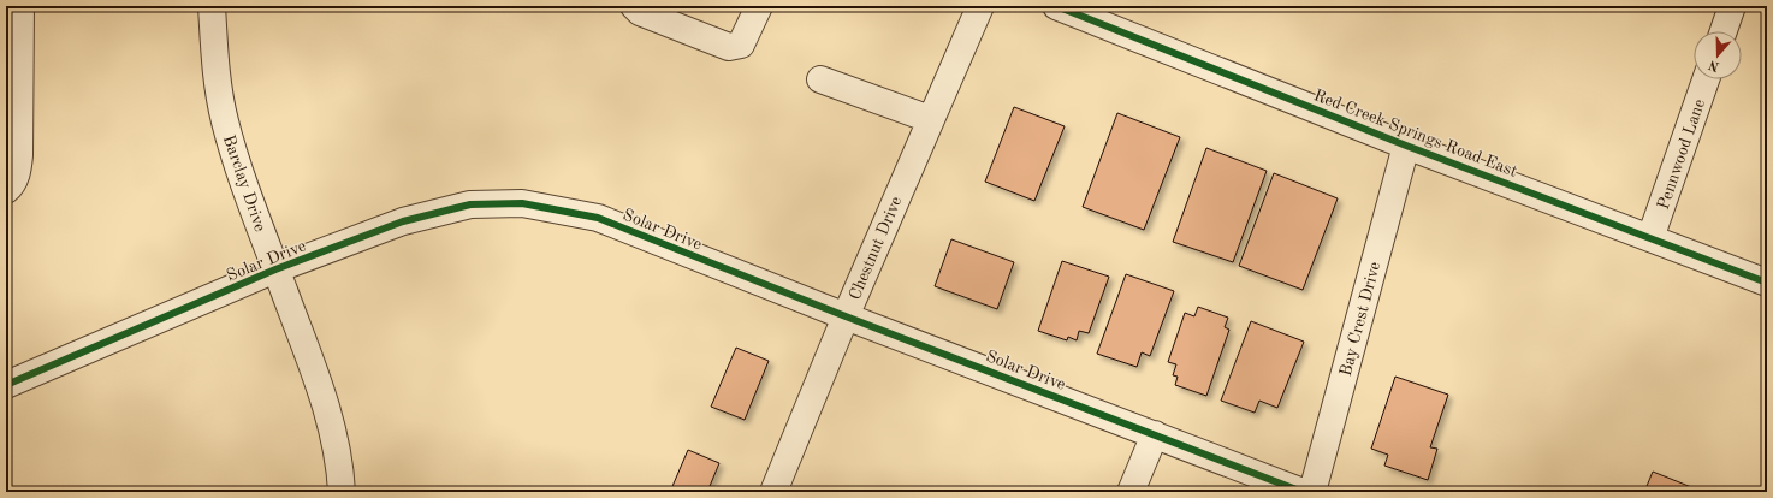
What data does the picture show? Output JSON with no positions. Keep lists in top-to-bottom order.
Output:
{
  "streets": {
    "street": [
      "Red Creek Springs Road East",
      "Pennwood Lane",
      "Barclay Drive",
      "Solar Drive",
      "Chestnut Drive",
      "Bay Crest Drive"
    ]
  },
  "crossings": [
    ["Red Creek Springs Road East", "Pennwood Lane"],
    ["Red Creek Springs Road East", "Bay Crest Drive"],
    ["Barclay Drive", "Solar Drive"],
    ["Solar Drive", "Chestnut Drive"]
  ],
  "north": "bottom"
}
